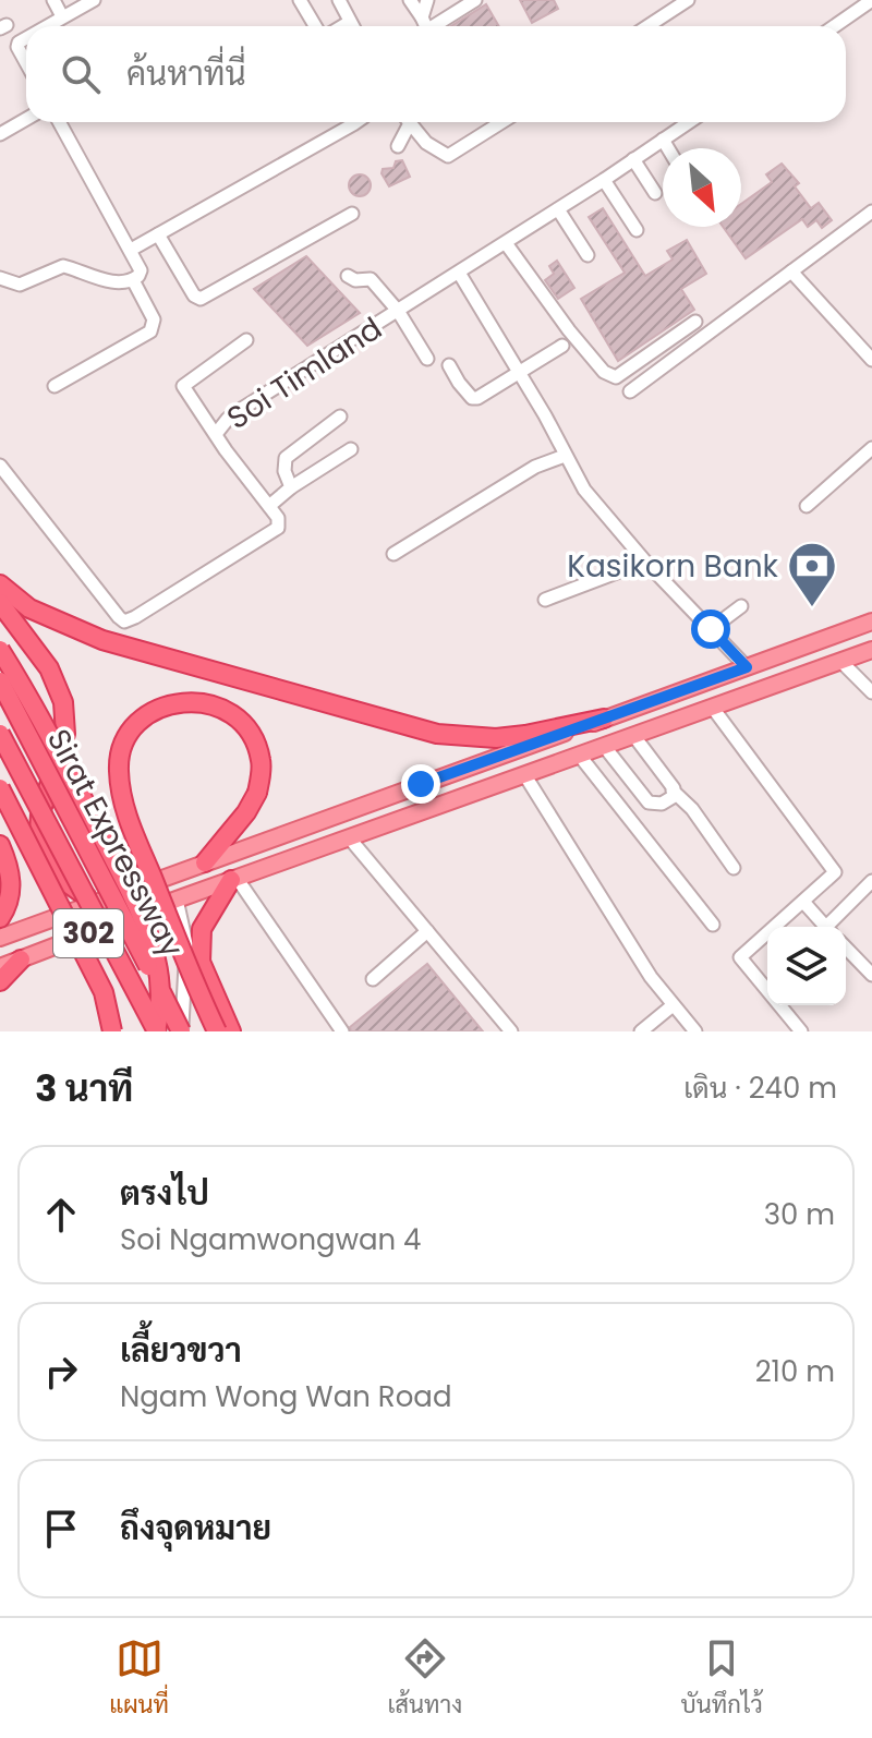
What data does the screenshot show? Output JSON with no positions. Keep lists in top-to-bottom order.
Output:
{
  "streets": {
    "highway": ["Sirat Expressway"],
    "main road": ["302"],
    "street": ["Soi Timland"]
  },
  "places": {
    "bank": ["Kasikorn Bank"]
  },
  "north": "bottom right",
  "page": {
    "search": "ค้นหาที่นี่",
    "heading": ["3 นาที", "เดิน · 240 m"],
    "list": [
      ["ตรงไป", "Soi Ngamwongwan 4", "30 m"],
      ["เลี้ยวขวา", "Ngam Wong Wan Road", "210 m"],
      "ถึงจุดหมาย"
    ],
    "nav": ["แผนที่", "เส้นทาง", "บันทึกไว้"]
  }
}
